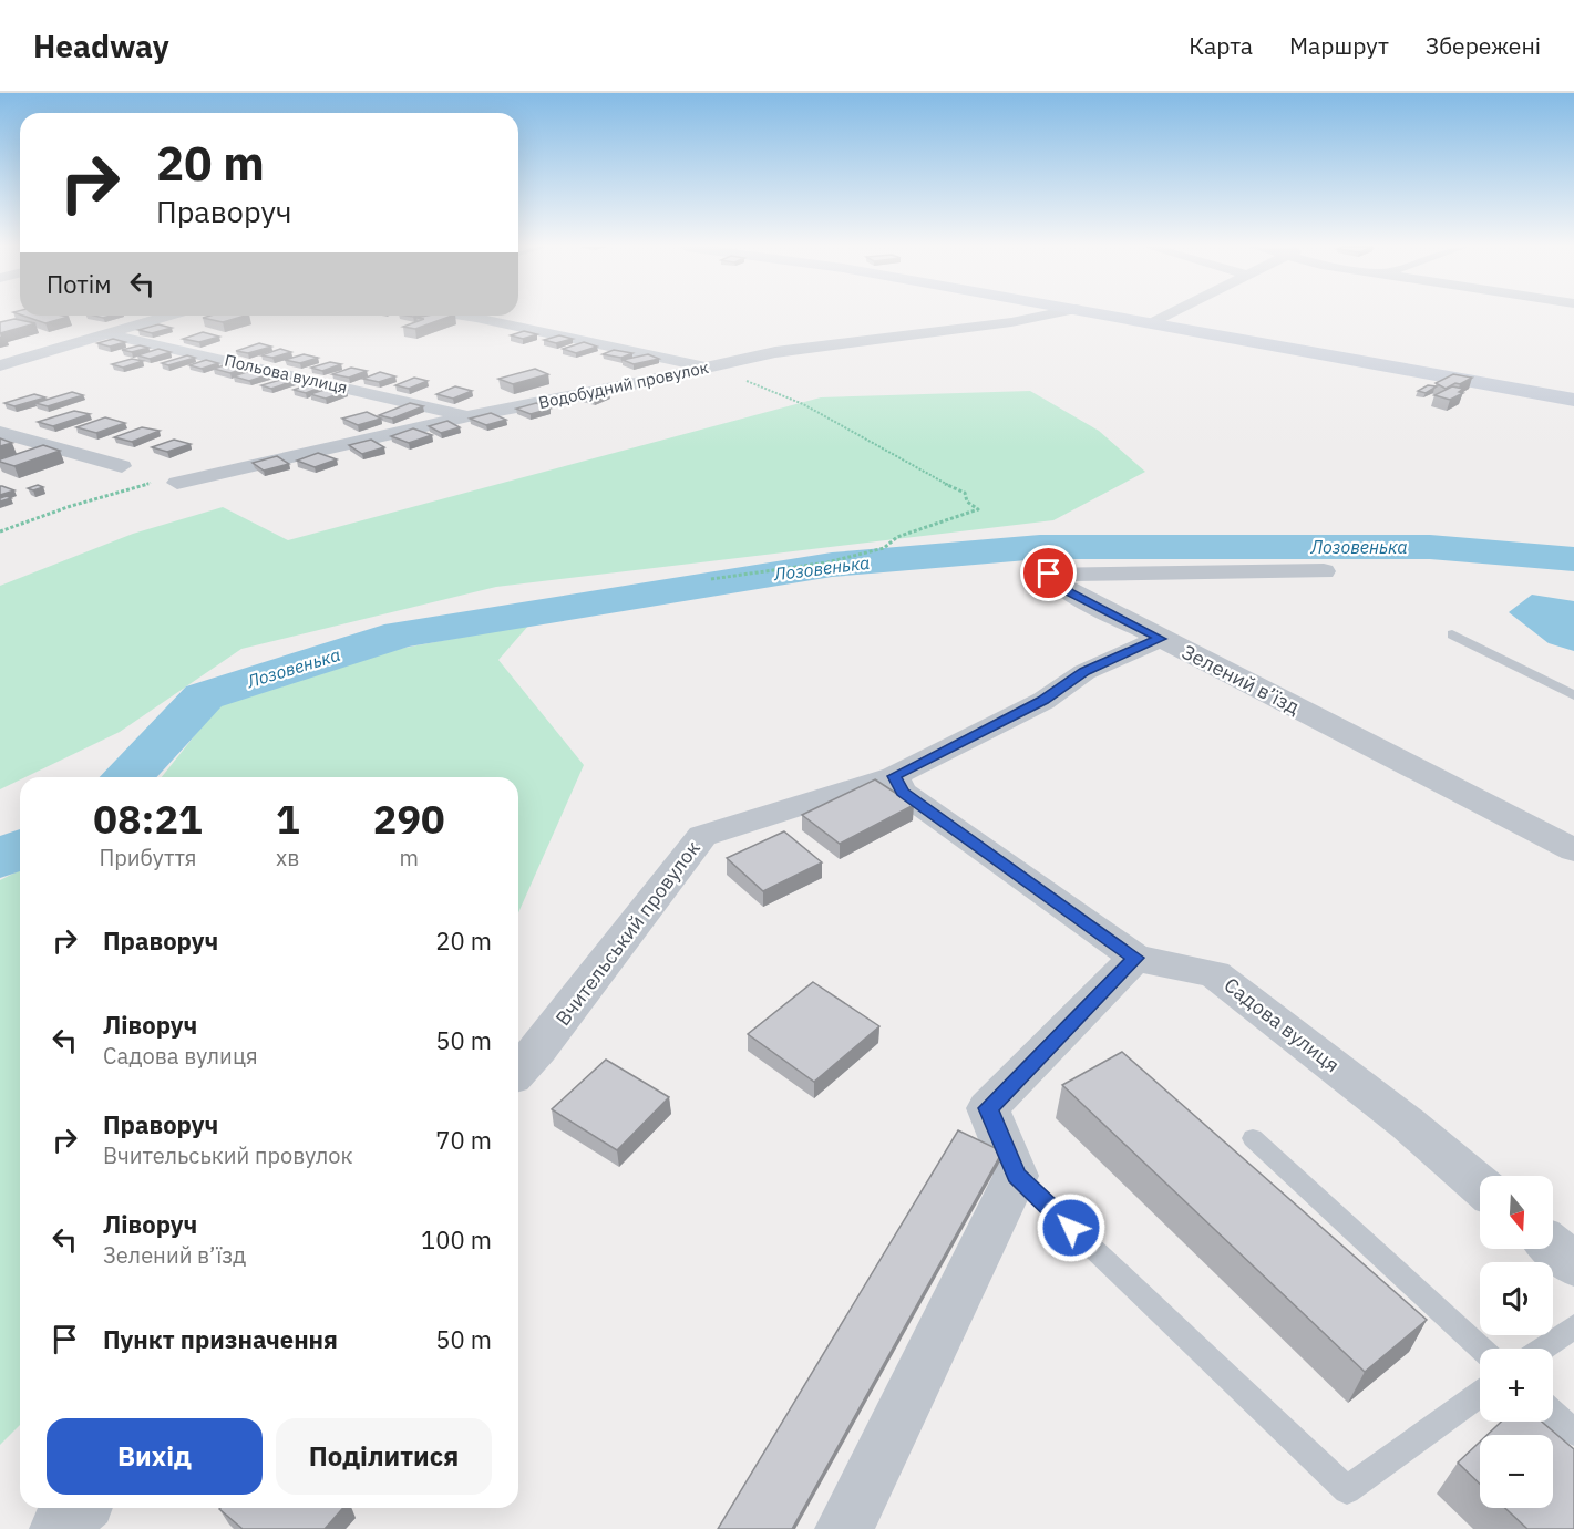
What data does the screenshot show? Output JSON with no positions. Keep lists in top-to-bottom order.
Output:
{
  "streets": {
    "street": [
      "Польова вулиця",
      "Водобудний провулок",
      "Зелений в’їзд",
      "Вчительський провулок",
      "Садова вулиця"
    ]
  },
  "crossings": [
    ["Польова вулиця", "Водобудний провулок"],
    ["Зелений в’їзд", "Вчительський провулок"],
    ["Вчительський провулок", "Садова вулиця"]
  ],
  "water": ["Лозовенька"],
  "north": "bottom",
  "page": {
    "header": "Headway",
    "nav": ["Карта", "Маршрут", "Збережені"],
    "turn": ["20 m", "Праворуч"],
    "then": "Потім",
    "eta": [
      "08:21",
      "Прибуття",
      "1",
      "хв",
      "290",
      "m"
    ],
    "list": [
      {
        "name": "Праворуч",
        "value": "20 m"
      },
      {
        "name": "Ліворуч",
        "note": "Садова вулиця",
        "value": "50 m"
      },
      {
        "name": "Праворуч",
        "note": "Вчительський провулок",
        "value": "70 m"
      },
      {
        "name": "Ліворуч",
        "note": "Зелений в’їзд",
        "value": "100 m"
      },
      {
        "name": "Пункт призначення",
        "value": "50 m"
      }
    ],
    "map_buttons": ["+", "−"],
    "buttons": ["Вихід", "Поділитися"]
  }
}
